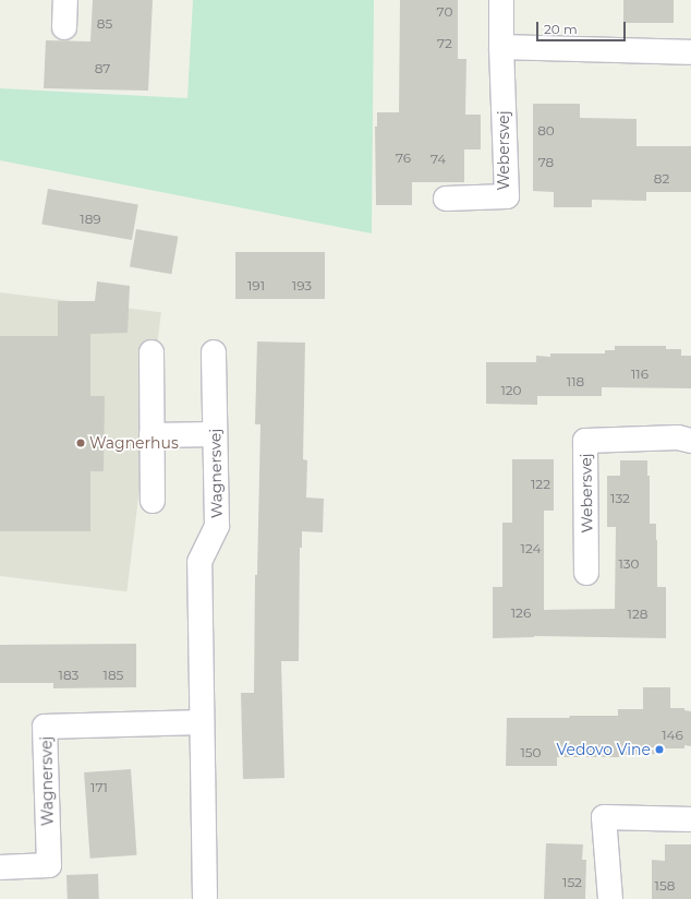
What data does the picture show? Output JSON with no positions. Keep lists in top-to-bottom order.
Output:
{
  "streets": {
    "street": ["Webersvej", "Wagnersvej"]
  },
  "places": ["Wagnerhus", "Vedovo Vine"],
  "house_numbers": [
    "70",
    "85",
    "72",
    "87",
    "80",
    "76",
    "74",
    "78",
    "82",
    "189",
    "191",
    "193",
    "116",
    "118",
    "120",
    "122",
    "132",
    "124",
    "130",
    "126",
    "128",
    "183",
    "185",
    "146",
    "150",
    "171",
    "152",
    "158"
  ],
  "scale_bar": "20 m"
}
